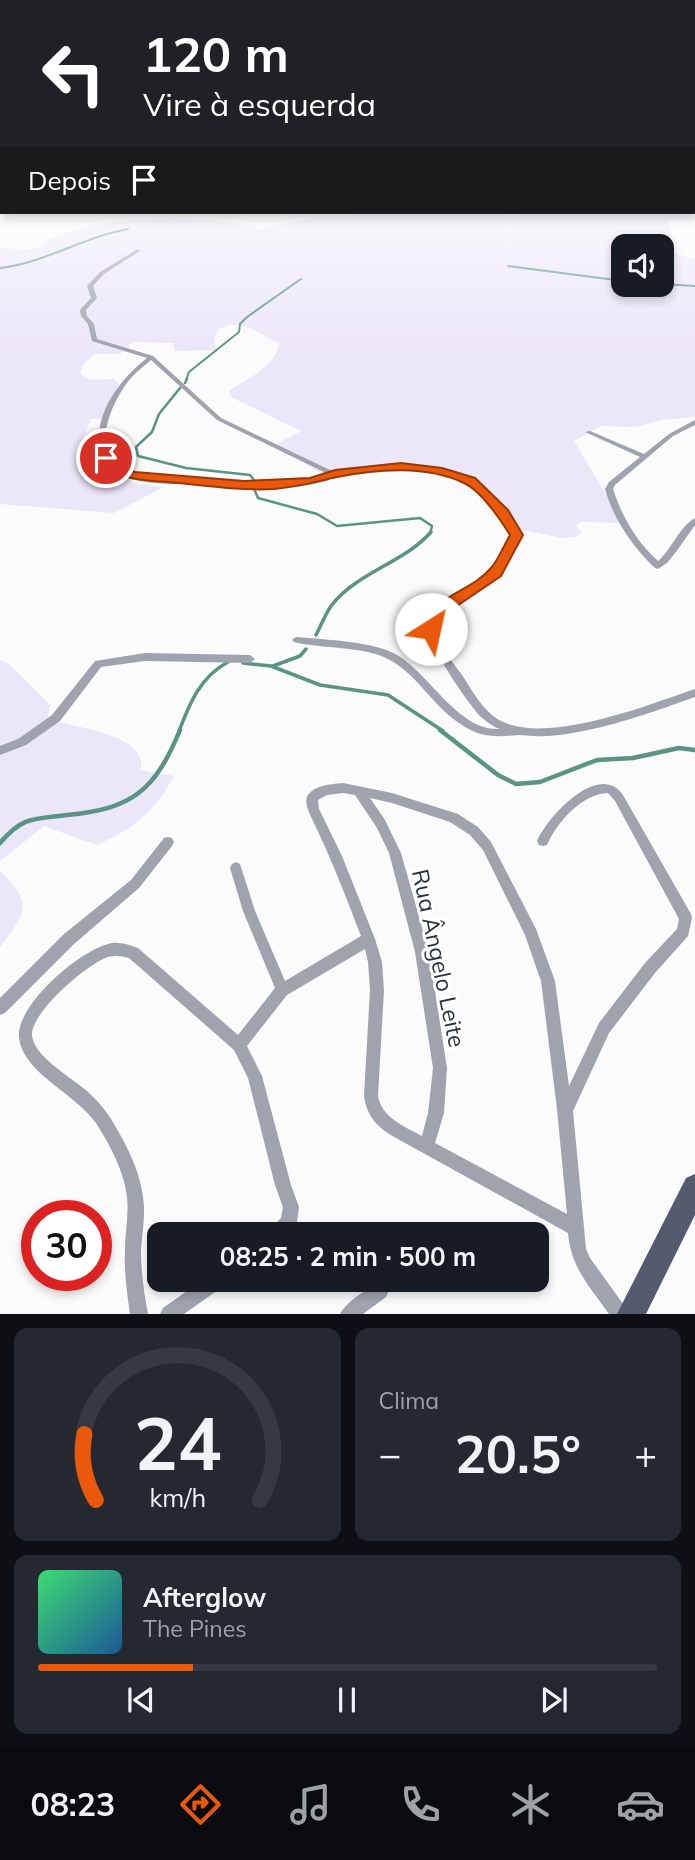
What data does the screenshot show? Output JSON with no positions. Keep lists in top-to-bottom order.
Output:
{
  "streets": {
    "street": ["Rua Ângelo Leite"]
  },
  "page": {
    "turn": ["120 m", "Vire à esquerda"],
    "then": "Depois",
    "limit": "30",
    "trip": "08:25 · 2 min · 500 m",
    "tile": "Clima",
    "heat": ["−", "20.5°", "+"],
    "song": ["Afterglow", "The Pines"],
    "tabs": "08:23",
    "gauge": ["24", "km/h"]
  }
}
